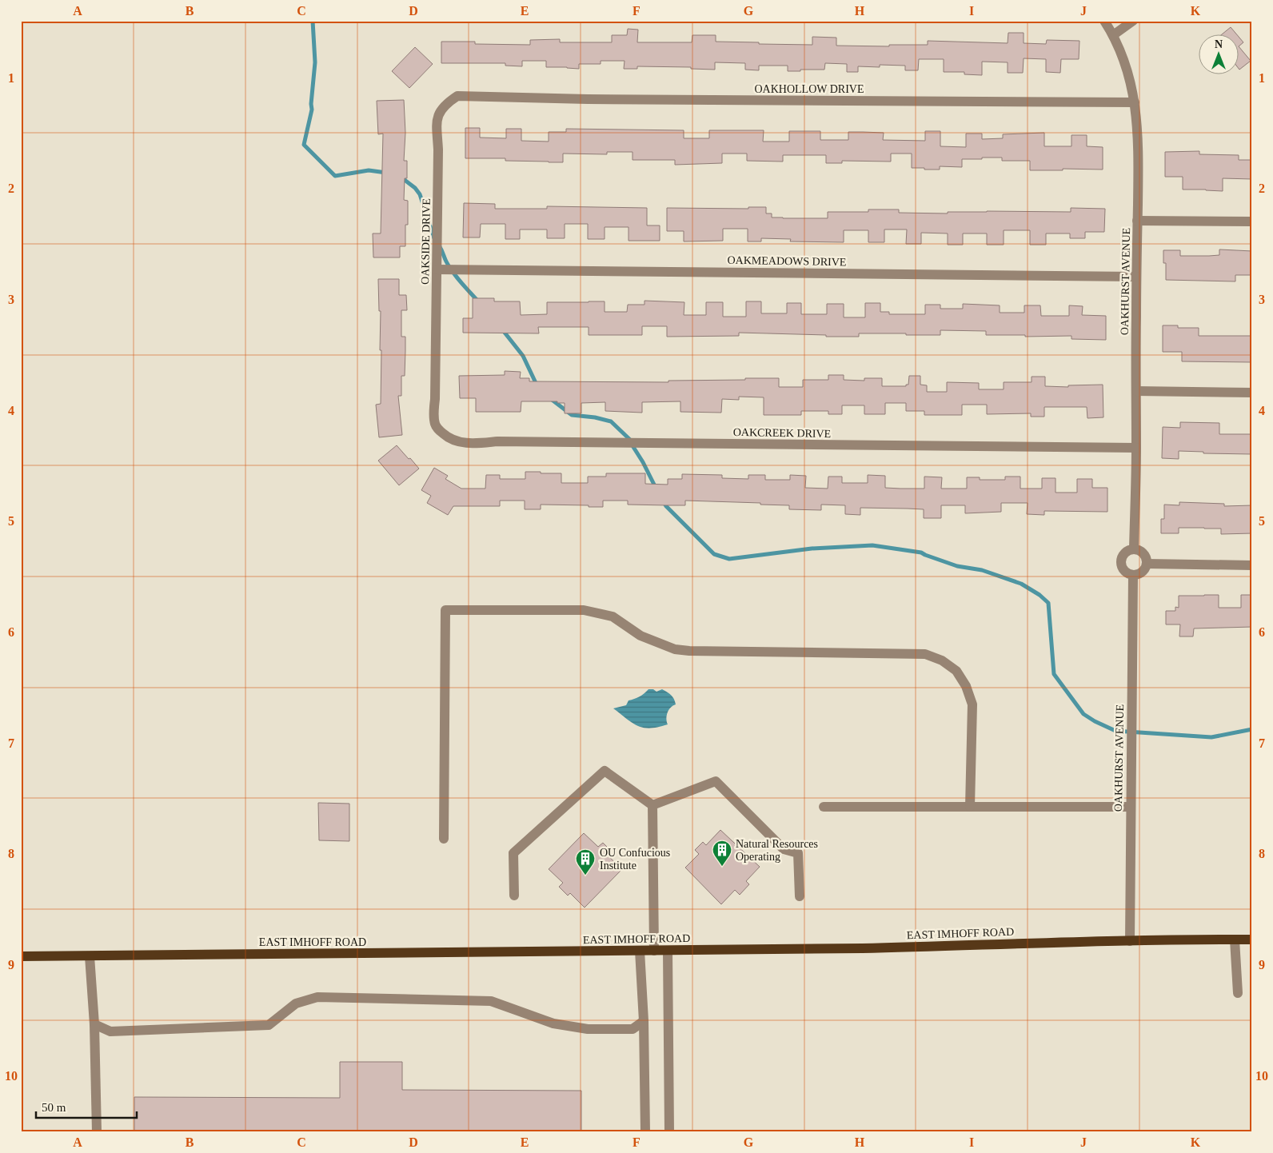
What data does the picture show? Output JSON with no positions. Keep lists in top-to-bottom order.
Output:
{
  "streets": {
    "main road": ["EAST IMHOFF ROAD"],
    "street": [
      "OAKHOLLOW DRIVE",
      "OAKSIDE DRIVE",
      "OAKMEADOWS DRIVE",
      "OAKHURST AVENUE",
      "OAKCREEK DRIVE"
    ]
  },
  "crossings": [
    ["OAKHOLLOW DRIVE", "OAKSIDE DRIVE"],
    ["OAKHOLLOW DRIVE", "OAKHURST AVENUE"],
    ["OAKSIDE DRIVE", "OAKMEADOWS DRIVE"],
    ["OAKSIDE DRIVE", "OAKCREEK DRIVE"],
    ["OAKMEADOWS DRIVE", "OAKHURST AVENUE"],
    ["OAKHURST AVENUE", "OAKCREEK DRIVE"],
    ["OAKHURST AVENUE", "EAST IMHOFF ROAD"]
  ],
  "places": {
    "building": ["Natural Resources Operating", "OU Confucious Institute"]
  },
  "scale_bar": "50 m",
  "north": "top",
  "grid": {
    "columns": [
      "A",
      "B",
      "C",
      "D",
      "E",
      "F",
      "G",
      "H",
      "I",
      "J",
      "K"
    ],
    "rows": [
      "1",
      "2",
      "3",
      "4",
      "5",
      "6",
      "7",
      "8",
      "9",
      "10"
    ]
  }
}
